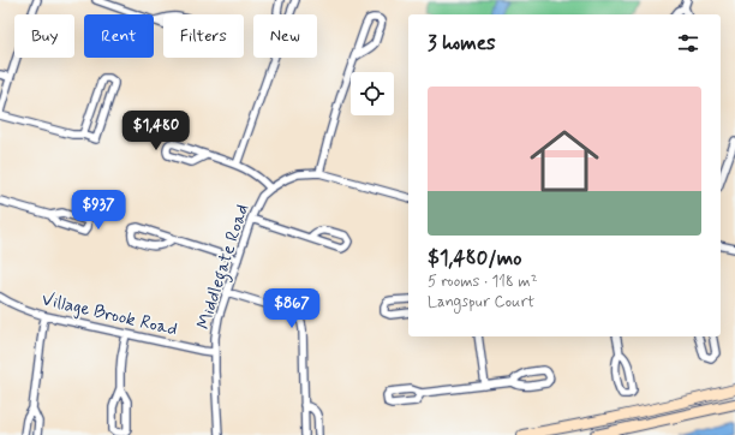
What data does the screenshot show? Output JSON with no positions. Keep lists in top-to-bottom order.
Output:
{
  "streets": {
    "street": ["Middlegate Road", "Village Brook Road"]
  },
  "crossings": [
    ["Middlegate Road", "Village Brook Road"]
  ],
  "page": {
    "chip": [
      "Buy",
      "Rent",
      "Filters",
      "New"
    ],
    "heading": "3 homes",
    "list": [
      {
        "name": "$1,480/mo",
        "note": "5 rooms · 118 m² · Langspur Court"
      }
    ],
    "price": ["$1,480", "$937", "$867"]
  }
}
